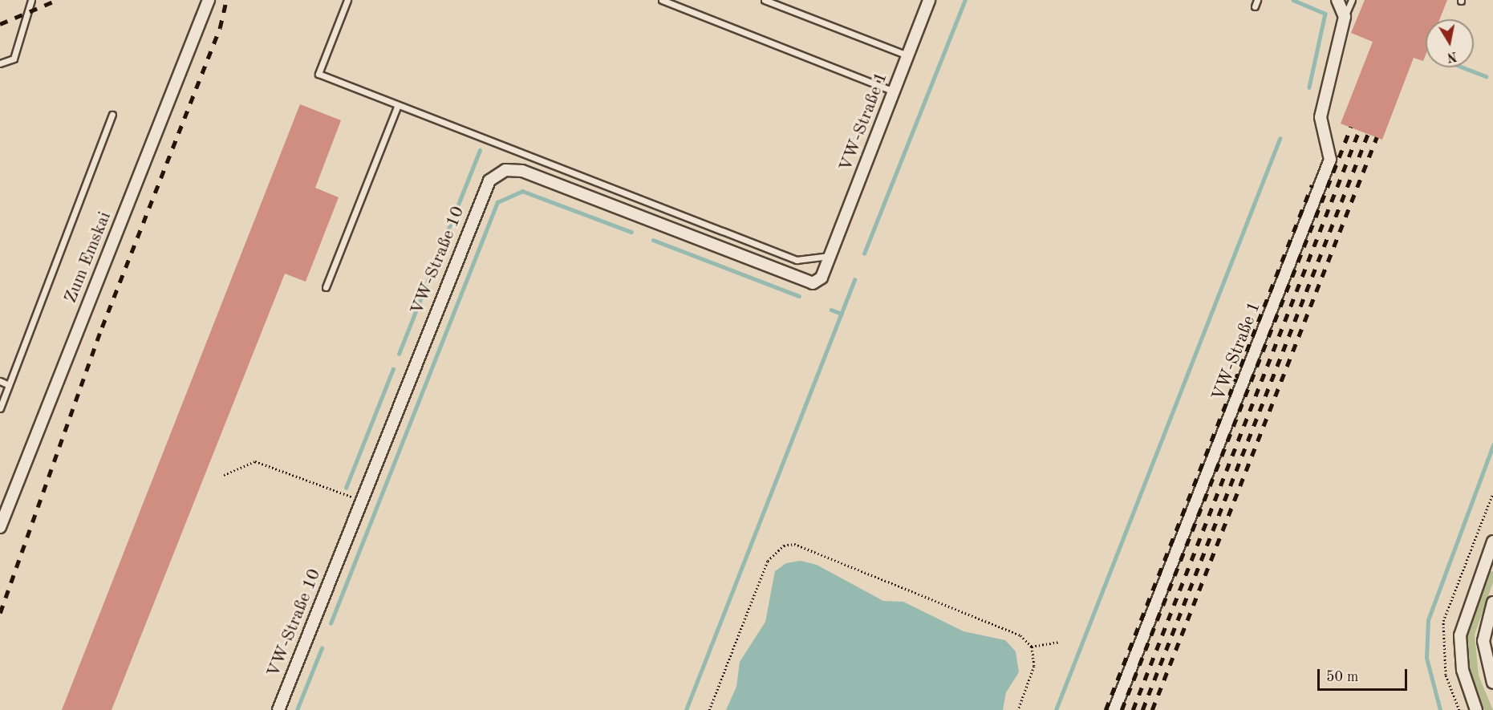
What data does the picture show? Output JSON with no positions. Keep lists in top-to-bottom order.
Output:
{
  "streets": {
    "street": ["VW-Straße 1", "Zum Emskai", "VW-Straße 10"]
  },
  "crossings": [
    ["VW-Straße 1", "VW-Straße 10"]
  ],
  "scale_bar": "50 m",
  "north": "bottom"
}
